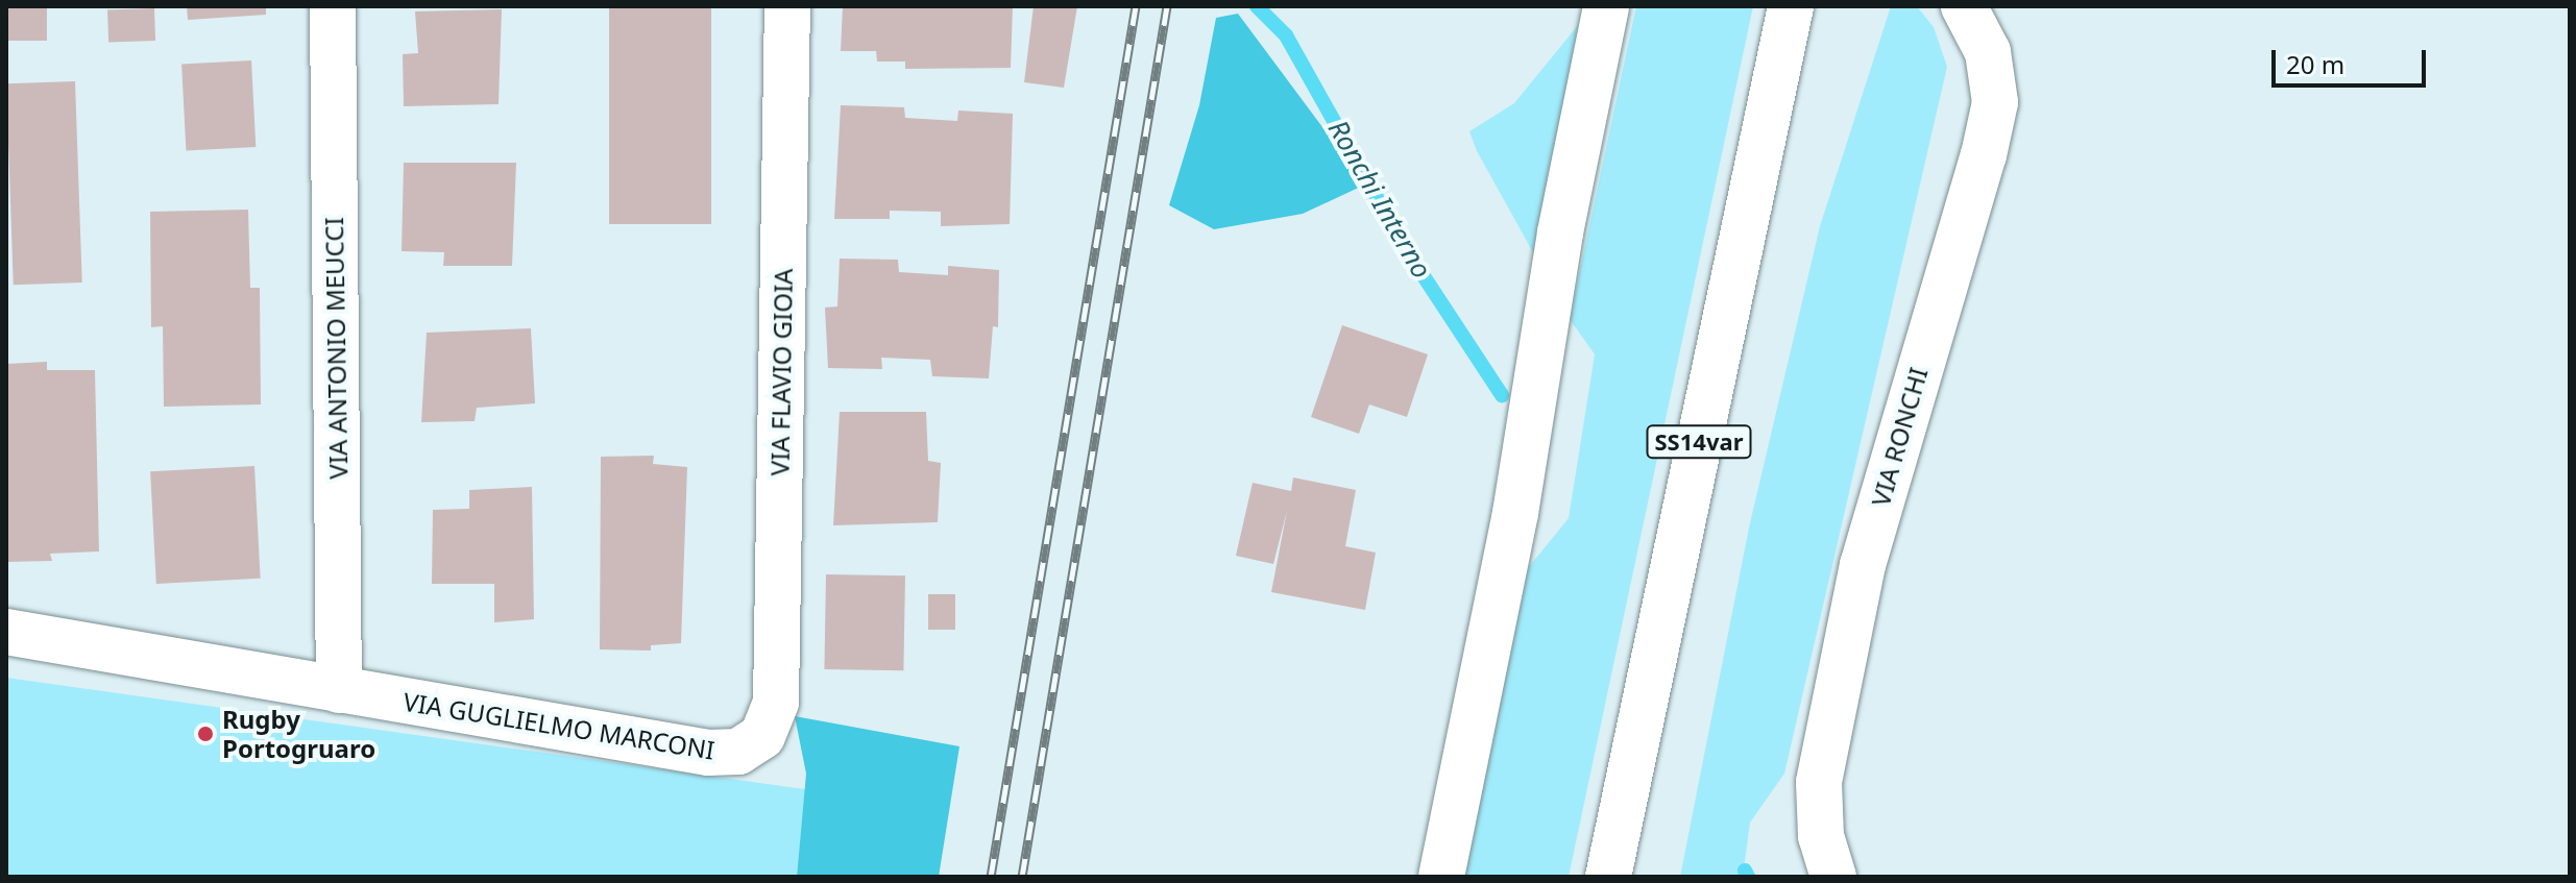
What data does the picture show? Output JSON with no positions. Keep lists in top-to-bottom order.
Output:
{
  "streets": {
    "main road": [
      "VIA ANTONIO MEUCCI",
      "VIA FLAVIO GIOIA",
      "VIA RONCHI",
      "SS14var",
      "VIA GUGLIELMO MARCONI"
    ]
  },
  "crossings": [
    ["VIA ANTONIO MEUCCI", "VIA GUGLIELMO MARCONI"],
    ["VIA FLAVIO GIOIA", "VIA GUGLIELMO MARCONI"]
  ],
  "water": ["Ronchi Interno"],
  "places": ["Rugby Portogruaro"],
  "scale_bar": "20 m"
}
